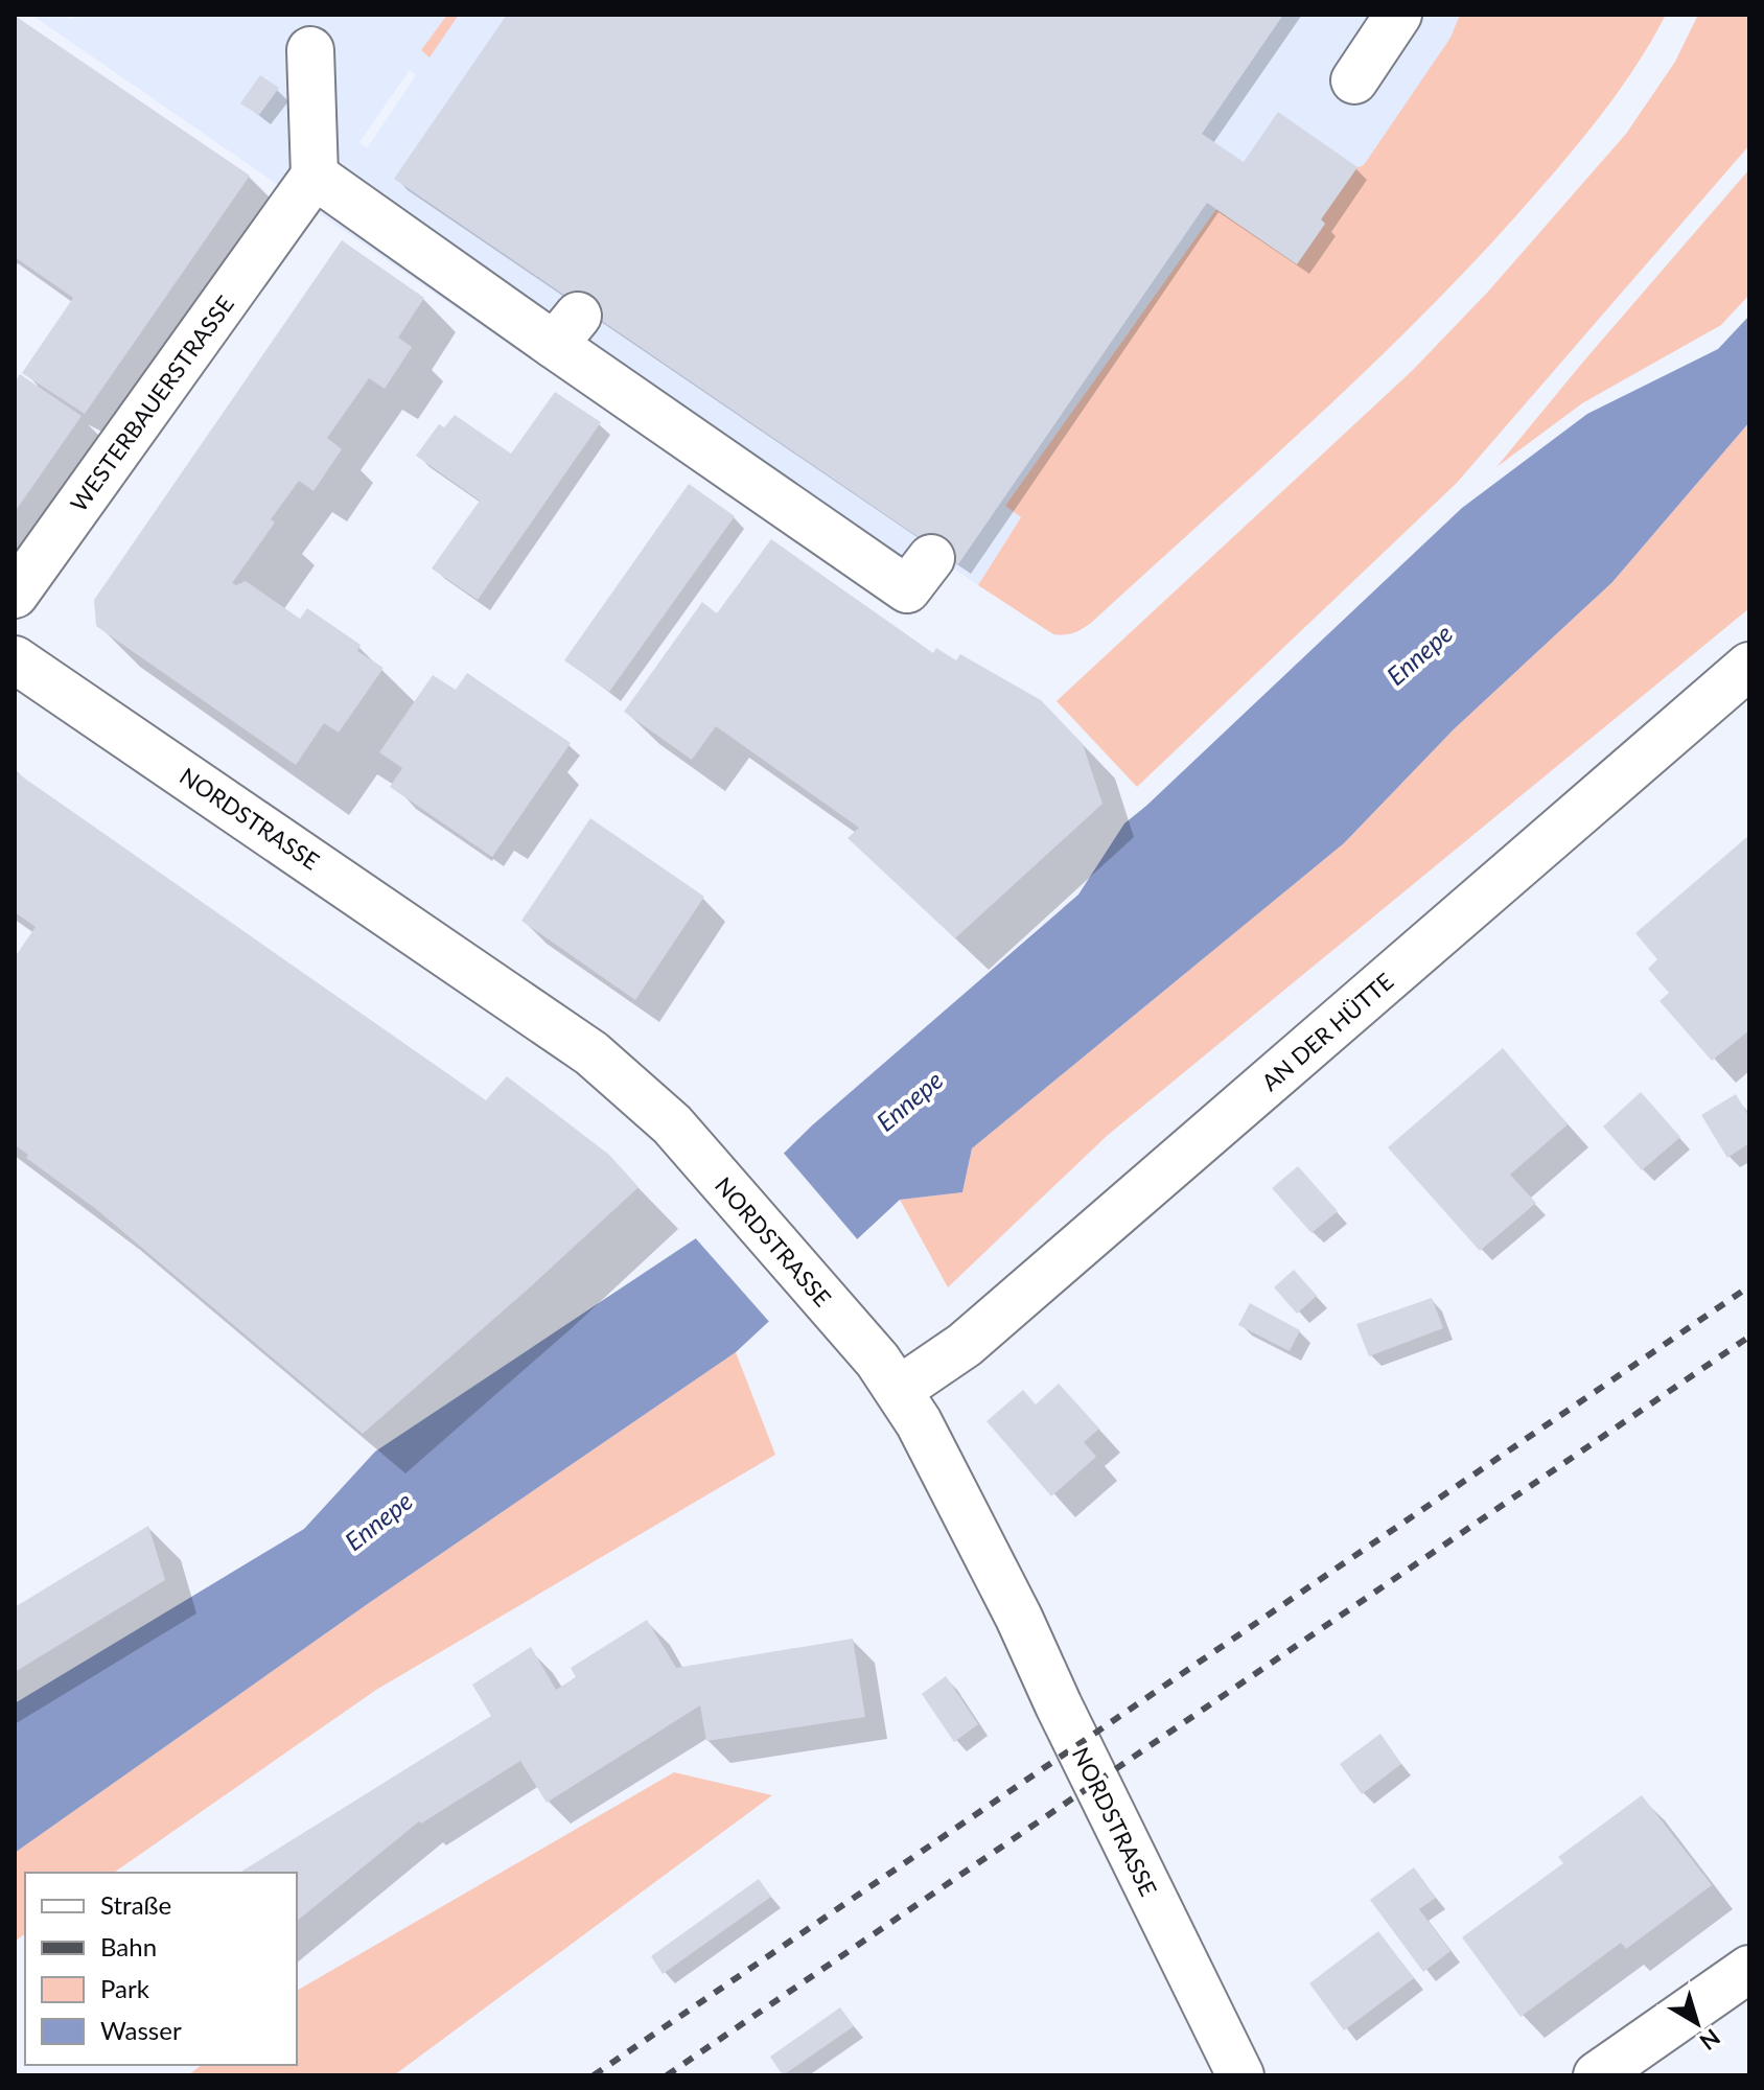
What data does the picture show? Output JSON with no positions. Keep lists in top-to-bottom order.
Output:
{
  "streets": {
    "street": ["WESTERBAUERSTRASSE", "NORDSTRASSE", "AN DER HÜTTE"]
  },
  "crossings": [
    ["NORDSTRASSE", "AN DER HÜTTE"]
  ],
  "water": ["Ennepe"],
  "legend": [
    "Straße",
    "Bahn",
    "Park",
    "Wasser"
  ],
  "north": "bottom right"
}
